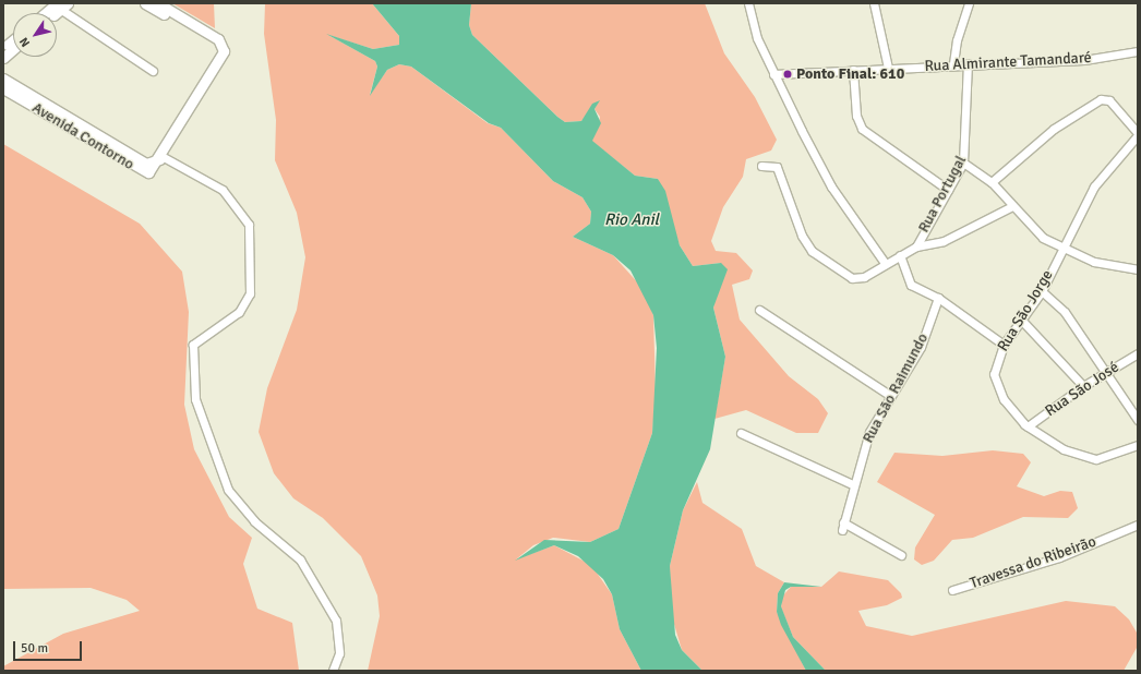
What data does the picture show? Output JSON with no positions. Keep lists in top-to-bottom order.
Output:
{
  "streets": {
    "street": [
      "Rua Almirante Tamandaré",
      "Avenida Contorno",
      "Rua Portugal",
      "Rua São Jorge",
      "Rua São Raimundo",
      "Rua São José",
      "Travessa do Ribeirão"
    ]
  },
  "crossings": [
    ["Rua Almirante Tamandaré", "Rua Portugal"],
    ["Rua São Jorge", "Rua São José"]
  ],
  "water": ["Rio Anil"],
  "places": ["Ponto Final: 610"],
  "scale_bar": "50 m",
  "north": "bottom left"
}
